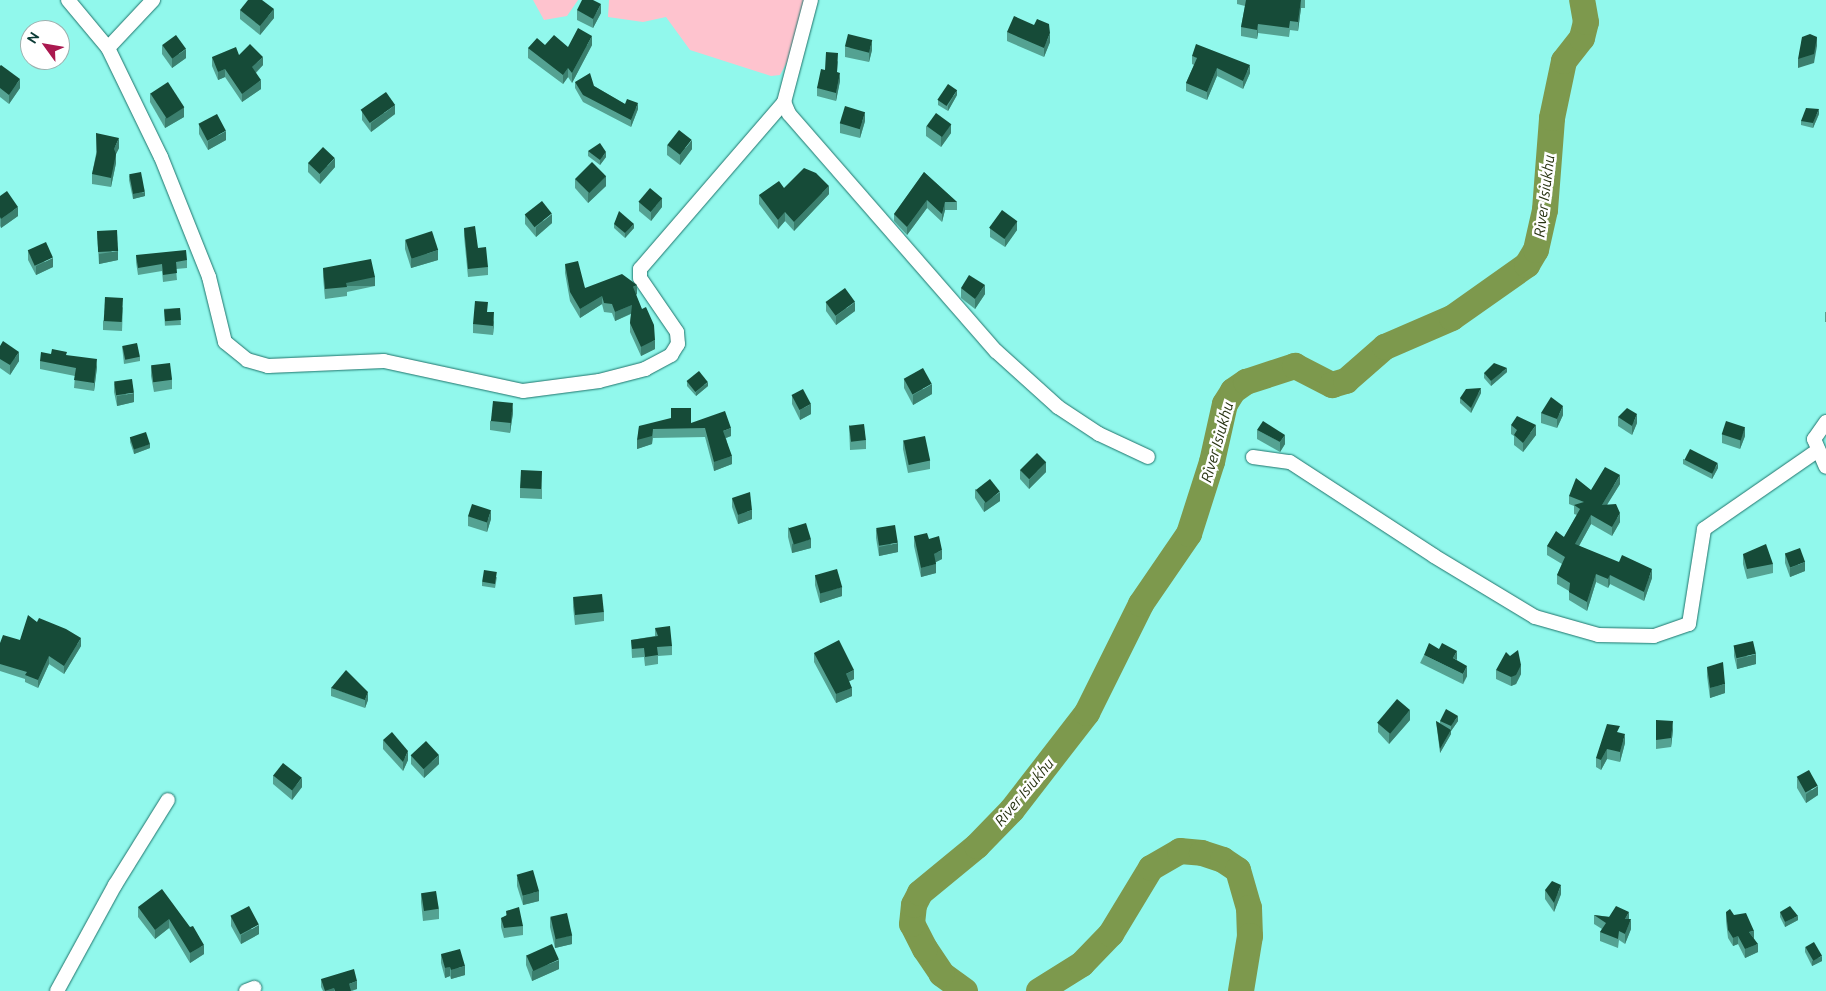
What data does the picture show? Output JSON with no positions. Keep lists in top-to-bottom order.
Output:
{
  "water": ["River Isiukhu"],
  "north": "top left"
}
